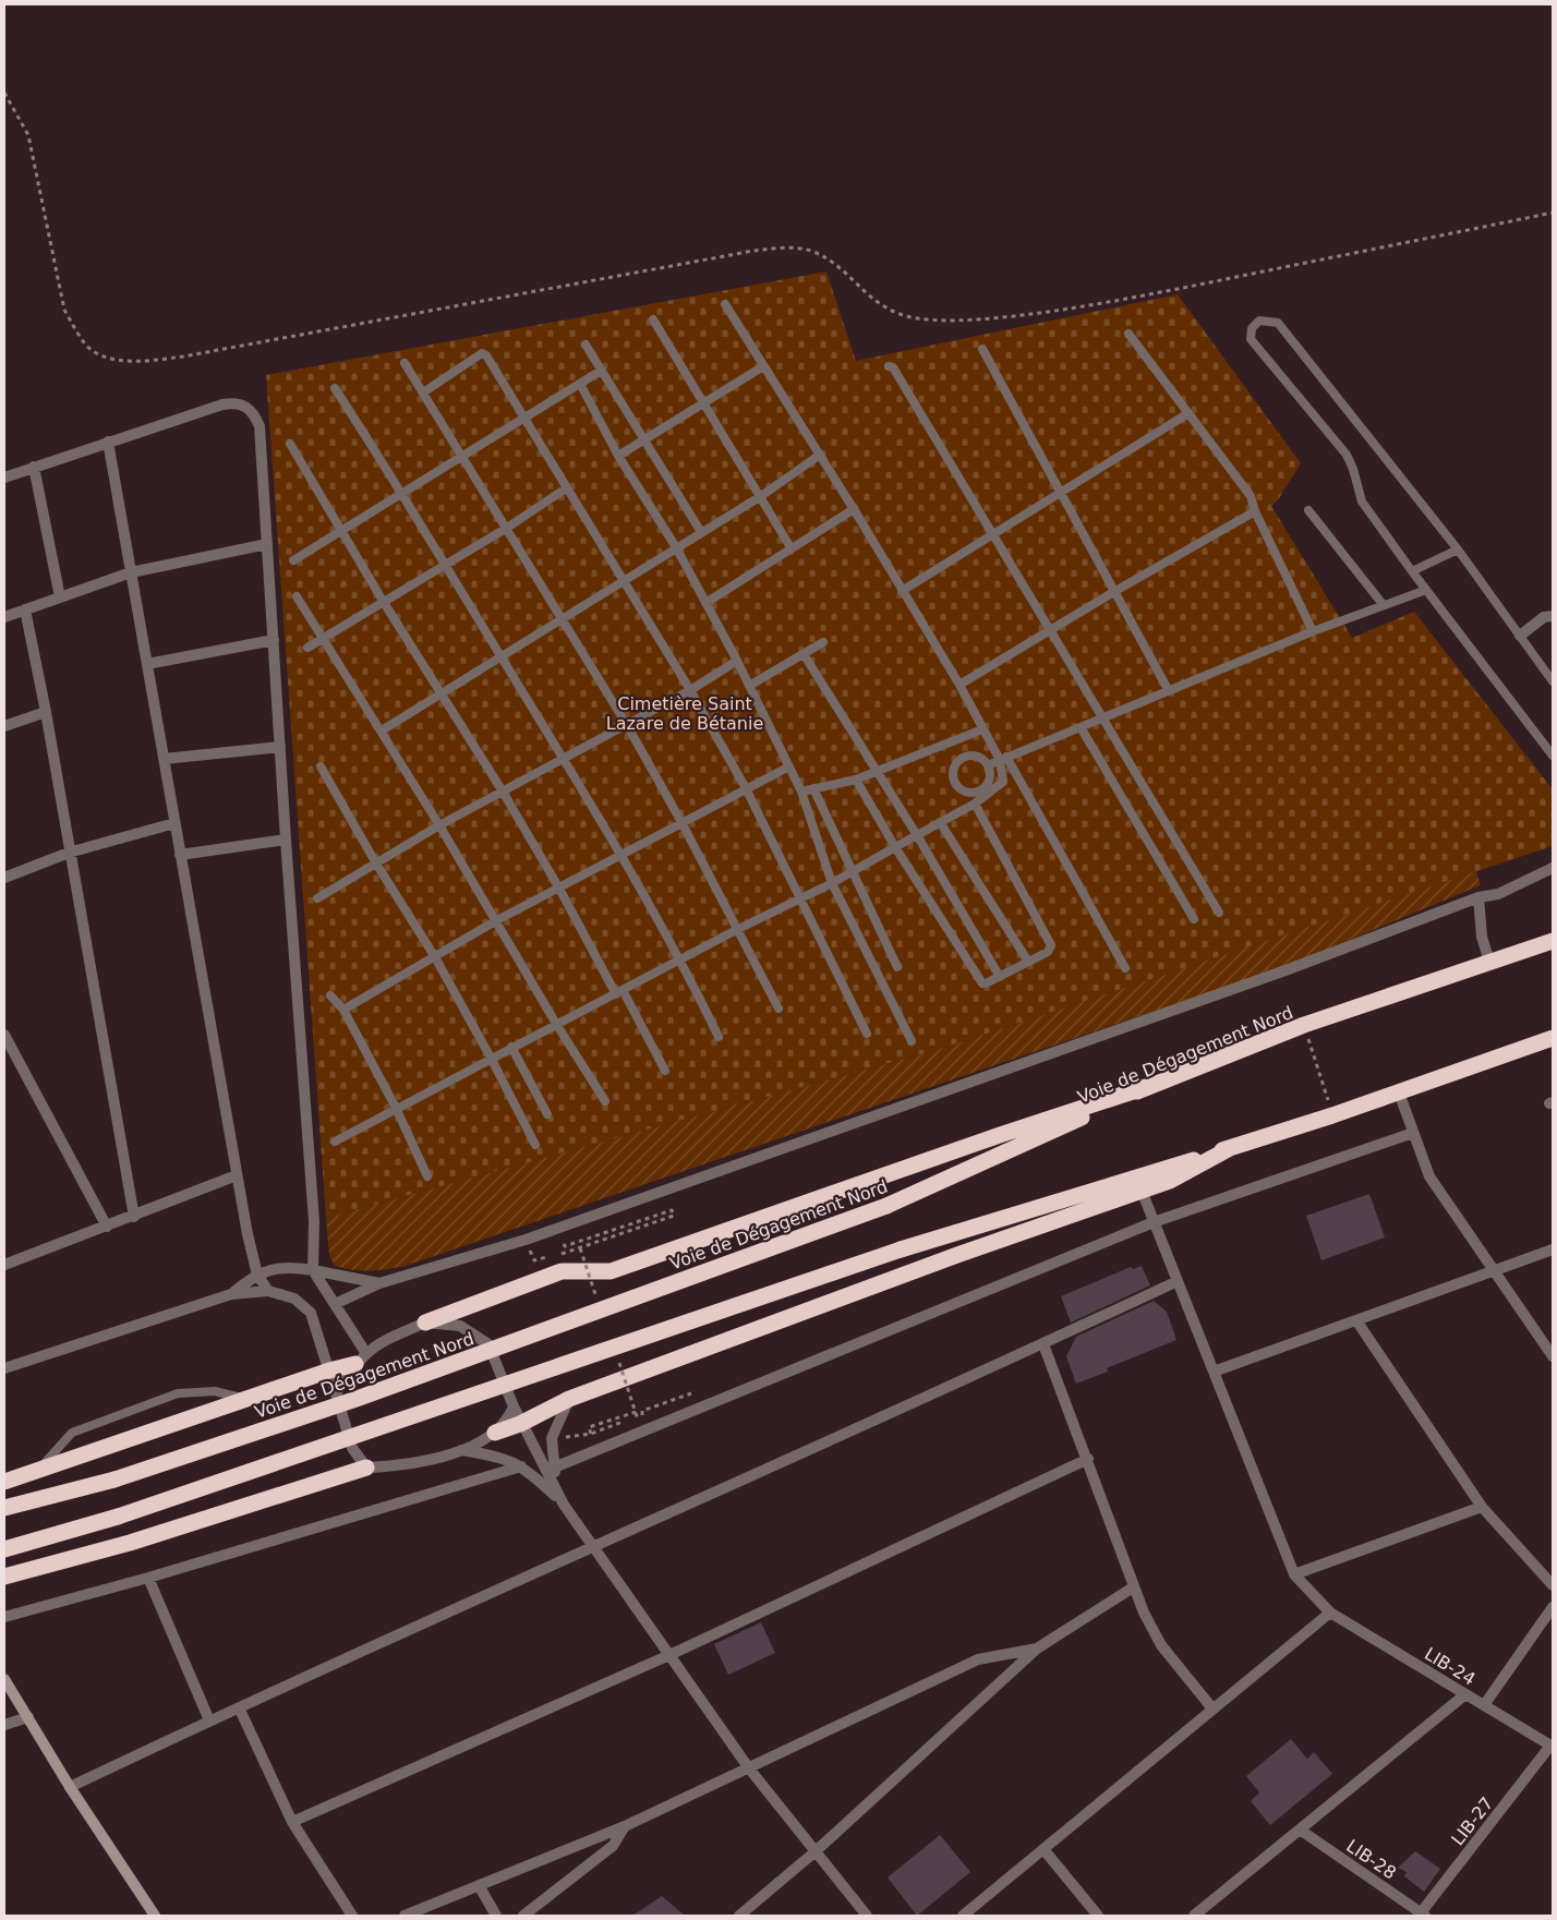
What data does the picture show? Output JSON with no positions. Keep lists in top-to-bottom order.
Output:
{
  "streets": {
    "highway": ["Voie de Dégagement Nord"],
    "street": ["LIB-24", "LIB-27", "LIB-28"]
  },
  "crossings": [
    ["LIB-24", "LIB-27"],
    ["LIB-27", "LIB-28"]
  ],
  "parks": ["Cimetière Saint Lazare de Bétanie"]
}
